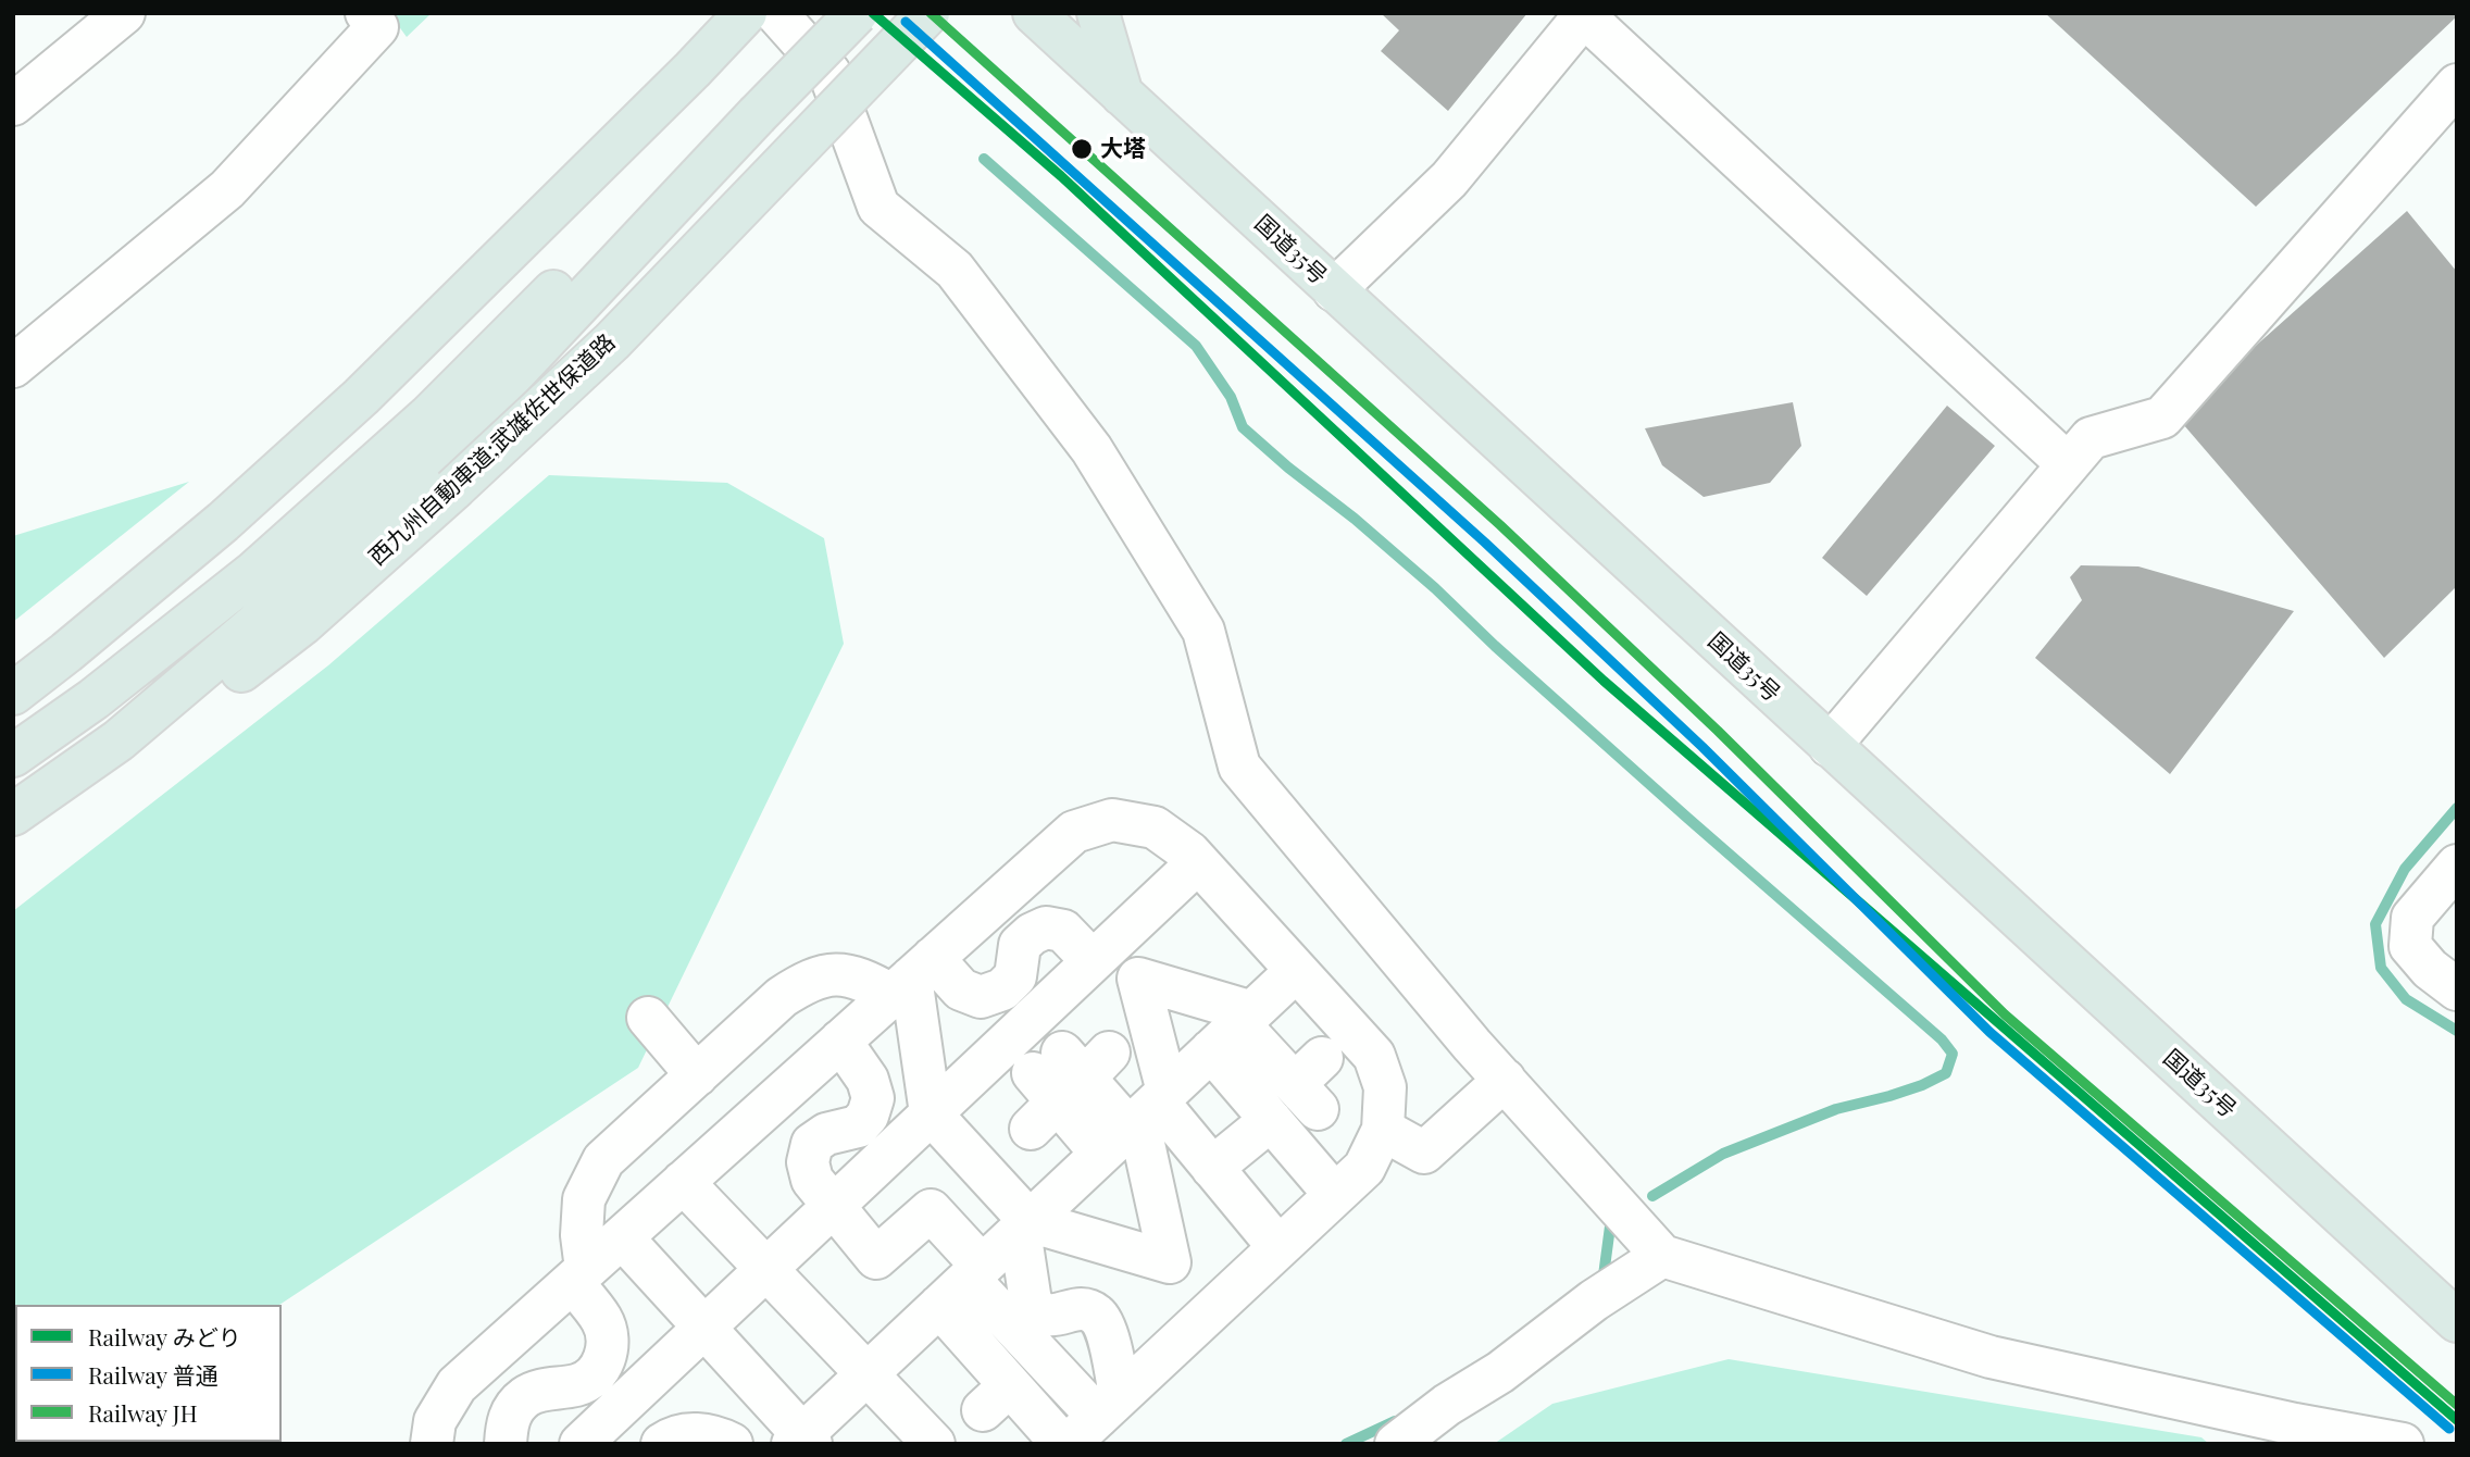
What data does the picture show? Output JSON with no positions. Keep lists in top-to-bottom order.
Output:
{
  "streets": {
    "highway": ["国道35号", "西九州自動車道;武雄佐世保道路"]
  },
  "places": ["大塔"],
  "lines": ["rail line みどり", "rail line JH", "rail line 普通"],
  "legend": ["Railway みどり", "Railway 普通", "Railway JH"]
}
